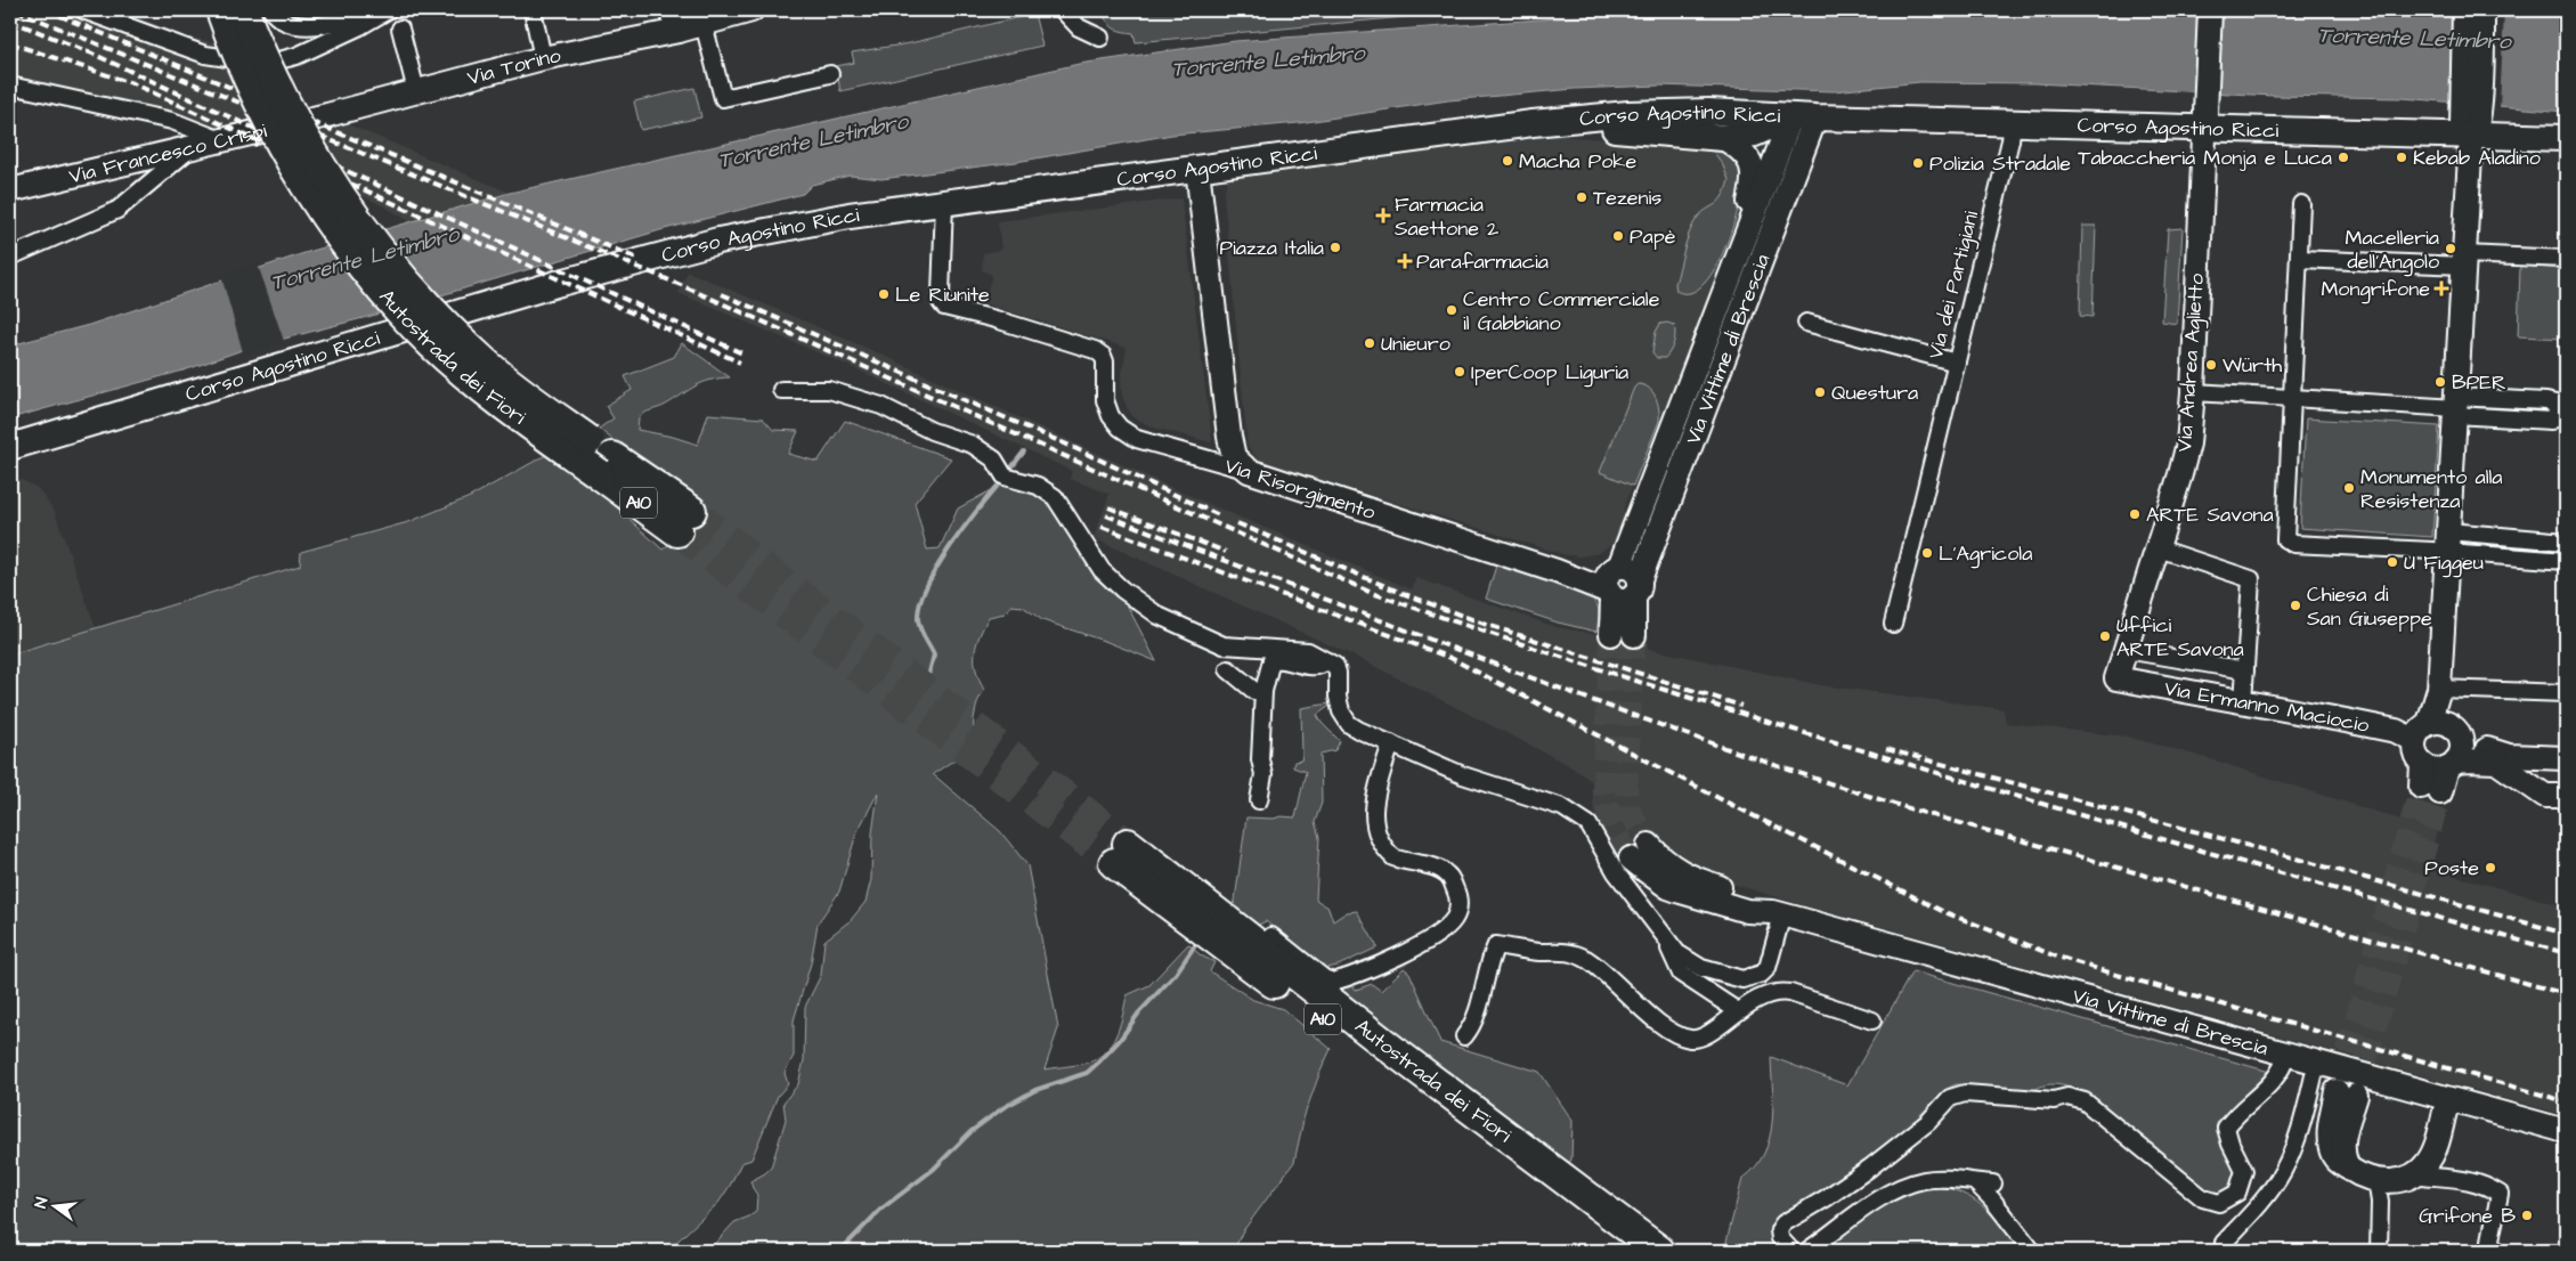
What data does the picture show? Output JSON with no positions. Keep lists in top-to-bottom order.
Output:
{
  "streets": {
    "highway": ["Autostrada dei Fiori", "A10"],
    "main road": ["Corso Agostino Ricci"],
    "street": [
      "Via Torino",
      "Via Francesco Crispi",
      "Via dei Partigiani",
      "Via Vittime di Brescia",
      "Via Andrea Aglietto",
      "Via Risorgimento",
      "Via Ermanno Maciocio"
    ]
  },
  "crossings": [
    ["Via Torino", "Via Francesco Crispi"],
    ["Corso Agostino Ricci", "Via dei Partigiani"],
    ["Corso Agostino Ricci", "Via Vittime di Brescia"],
    ["Corso Agostino Ricci", "Via Andrea Aglietto"],
    ["Corso Agostino Ricci", "Via Risorgimento"],
    ["Via Vittime di Brescia", "Via Risorgimento"],
    ["Via Andrea Aglietto", "Via Ermanno Maciocio"]
  ],
  "water": ["Torrente Letimbro"],
  "places": {
    "other": [
      "Tabaccheria Monja e Luca",
      "Kebab Aladino",
      "Macha Poke",
      "Polizia Stradale",
      "Tezenis",
      "Papè",
      "Piazza Italia",
      "Macelleria dell'Angolo",
      "Le Riunite",
      "Centro Commerciale il Gabbiano",
      "Unieuro",
      "Würth",
      "IperCoop Liguria",
      "BPER",
      "Questura",
      "Monumento alla Resistenza",
      "ARTE Savona",
      "L'Agricola",
      "U Figgeu",
      "Chiesa di San Giuseppe",
      "Uffici ARTE Savona",
      "Poste",
      "Grifone B"
    ],
    "health": ["Farmacia Saettone 2", "Parafarmacia", "Mongrifone"]
  },
  "north": "left"
}
